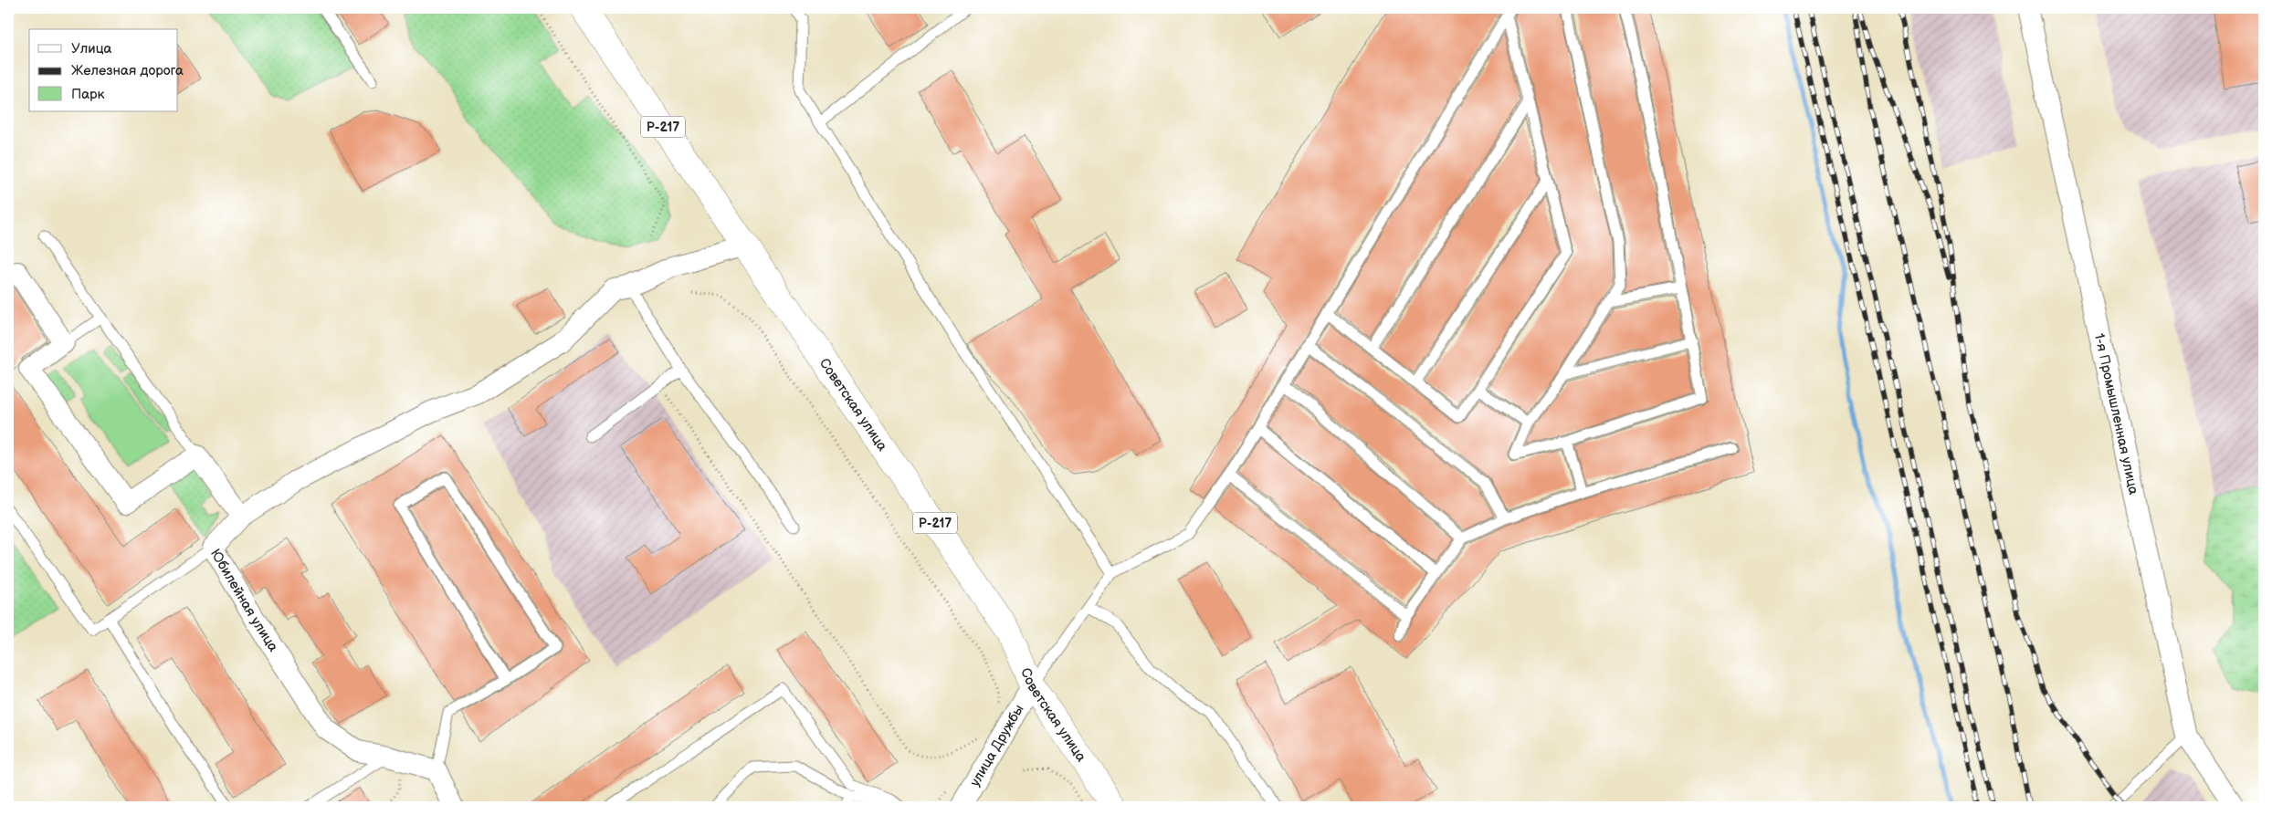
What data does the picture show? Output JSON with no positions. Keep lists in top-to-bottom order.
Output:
{
  "streets": {
    "highway": ["Р-217", "Советская улица"],
    "street": ["1-я Промышленная улица", "Юбилейная улица", "улица Дружбы"]
  },
  "crossings": [
    ["Советская улица", "Юбилейная улица"],
    ["Советская улица", "улица Дружбы"]
  ],
  "legend": ["Улица", "Железная дорога", "Парк"]
}
